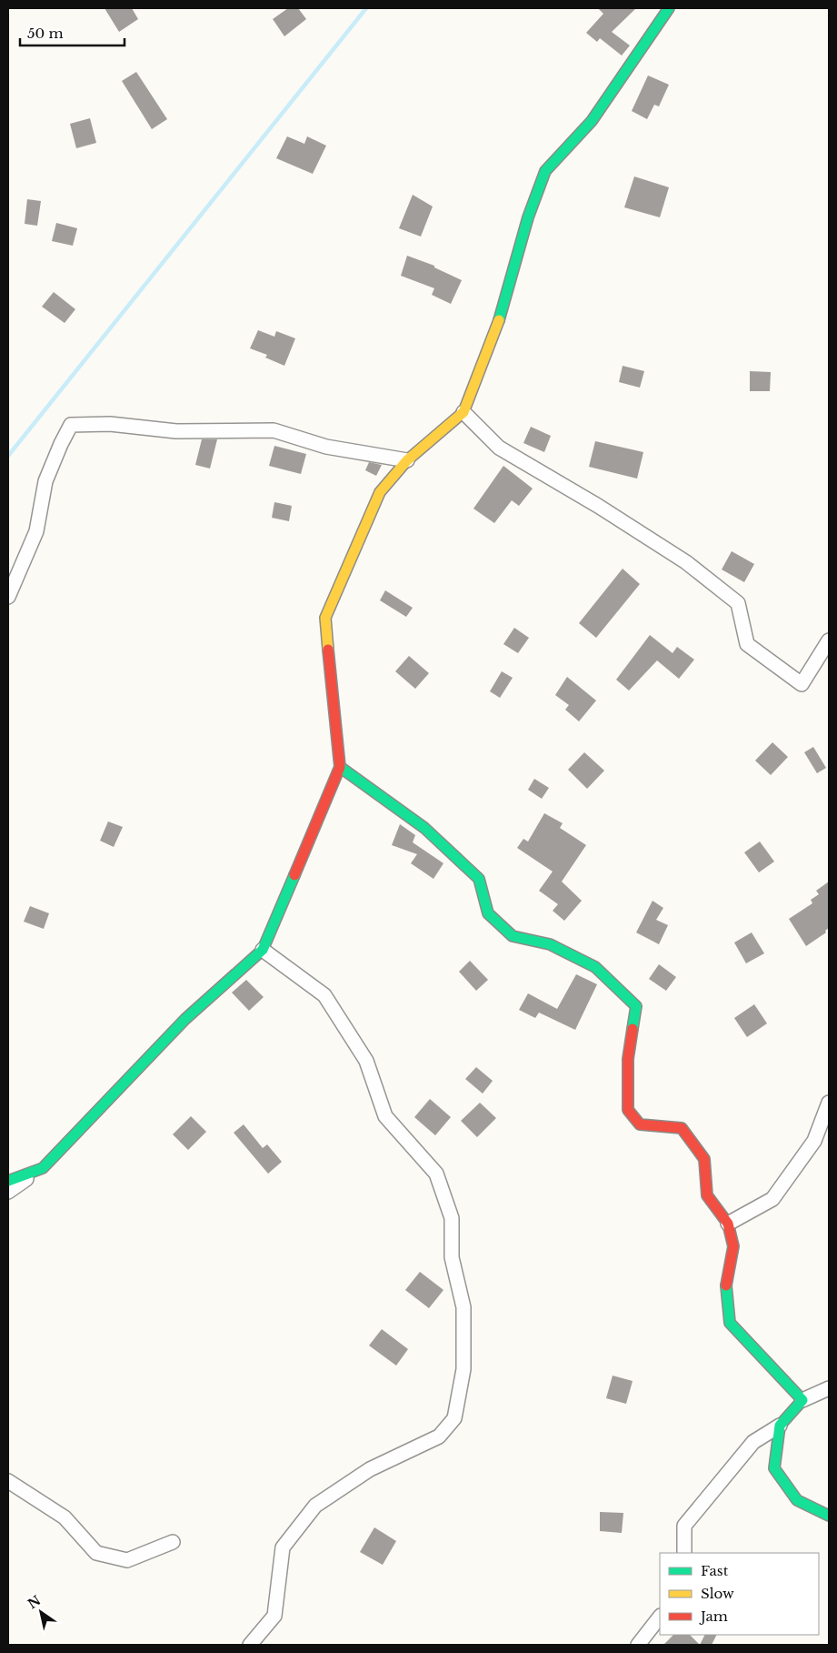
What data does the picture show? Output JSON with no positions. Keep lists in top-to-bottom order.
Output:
{
  "legend": ["Fast", "Slow", "Jam"],
  "scale_bar": "50 m",
  "north": "top left"
}
